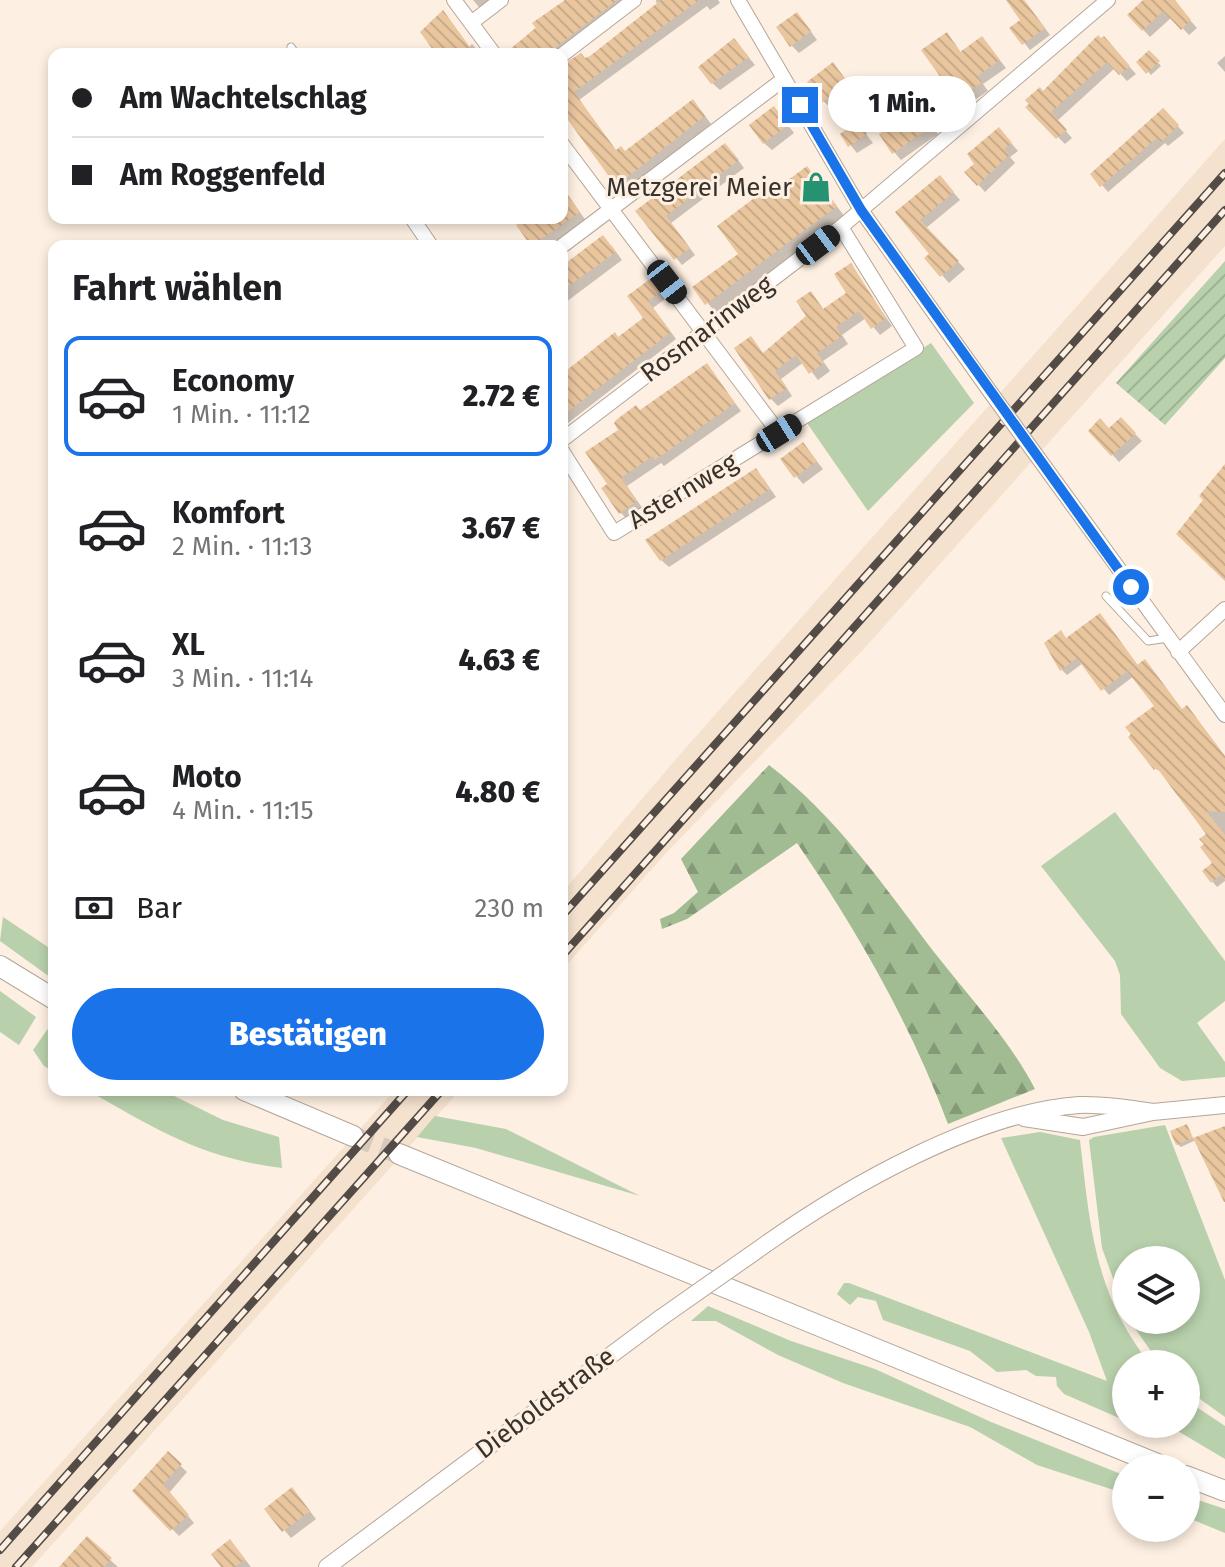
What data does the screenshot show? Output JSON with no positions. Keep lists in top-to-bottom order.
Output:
{
  "streets": {
    "street": ["Rosmarinweg", "Asternweg", "Dieboldstraße"]
  },
  "crossings": [
    ["Rosmarinweg", "Asternweg"]
  ],
  "places": {
    "shop": ["Metzgerei Meier"]
  },
  "page": {
    "banner": ["Am Wachtelschlag", "Am Roggenfeld"],
    "bubble": "1 Min.",
    "heading": "Fahrt wählen",
    "list": [
      {
        "name": "Economy",
        "note": "1 Min. · 11:12",
        "value": "2.72 €"
      },
      {
        "name": "Komfort",
        "note": "2 Min. · 11:13",
        "value": "3.67 €"
      },
      {
        "name": "XL",
        "note": "3 Min. · 11:14",
        "value": "4.63 €"
      },
      {
        "name": "Moto",
        "note": "4 Min. · 11:15",
        "value": "4.80 €"
      }
    ],
    "pay": ["Bar", "230 m"],
    "buttons": "Bestätigen",
    "map_buttons": ["+", "−"]
  }
}
